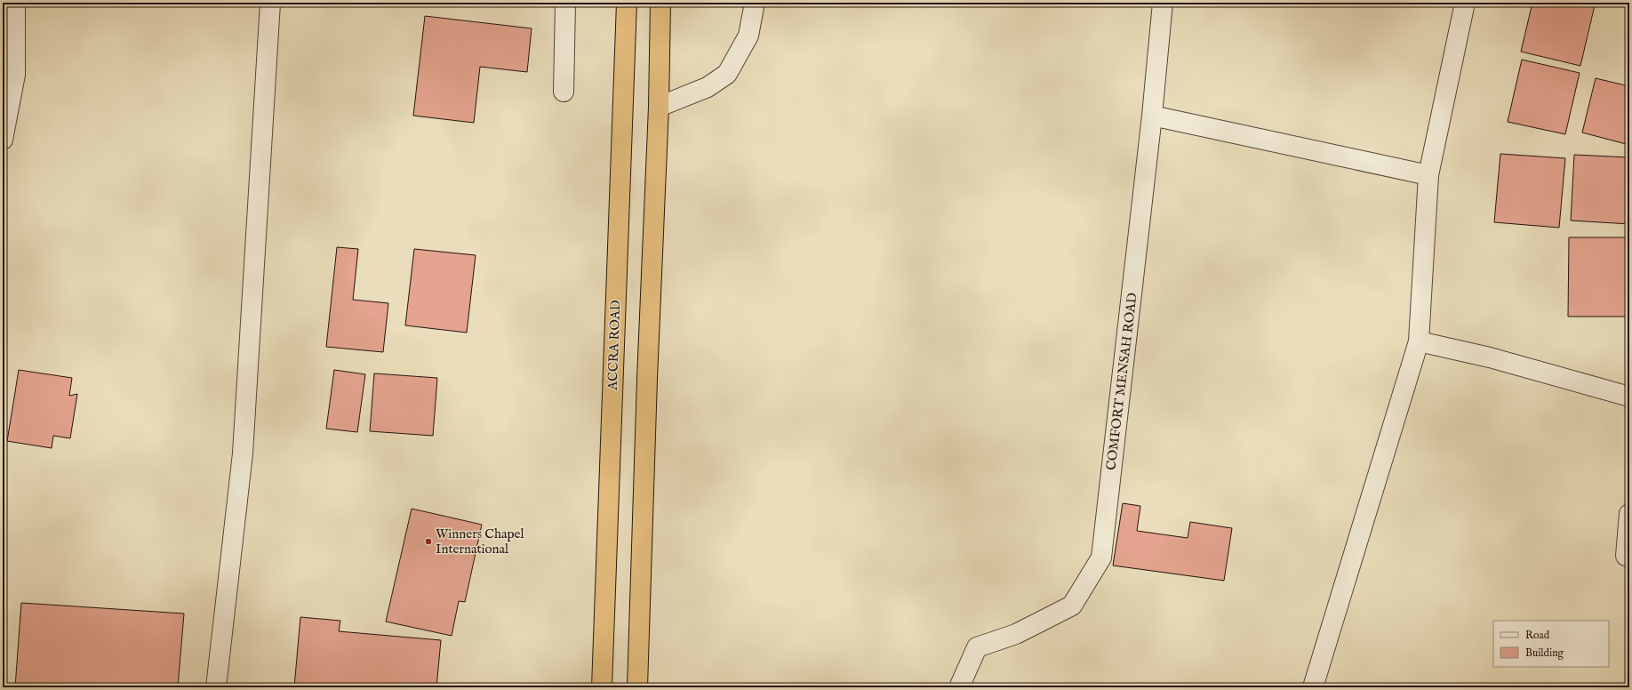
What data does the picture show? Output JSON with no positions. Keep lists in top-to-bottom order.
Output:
{
  "streets": {
    "highway": ["ACCRA ROAD"],
    "street": ["COMFORT MENSAH ROAD"]
  },
  "places": ["Winners Chapel International"],
  "legend": ["Road", "Building"]
}
